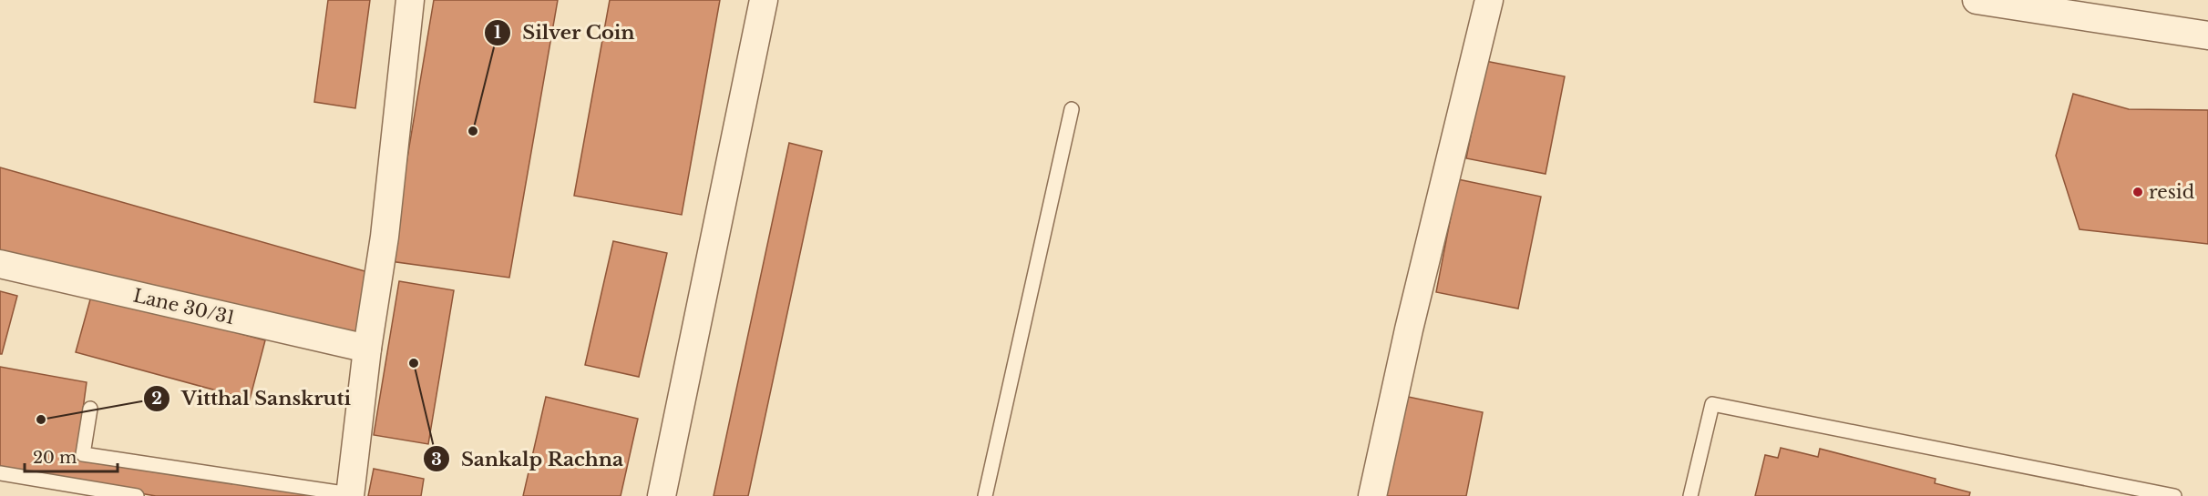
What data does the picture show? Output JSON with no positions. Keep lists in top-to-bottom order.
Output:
{
  "streets": {
    "street": ["Lane 30/31"]
  },
  "places": [
    "Silver Coin",
    "resid",
    "Sankalp Rachna",
    "Vitthal Sanskruti"
  ],
  "scale_bar": "20 m"
}
